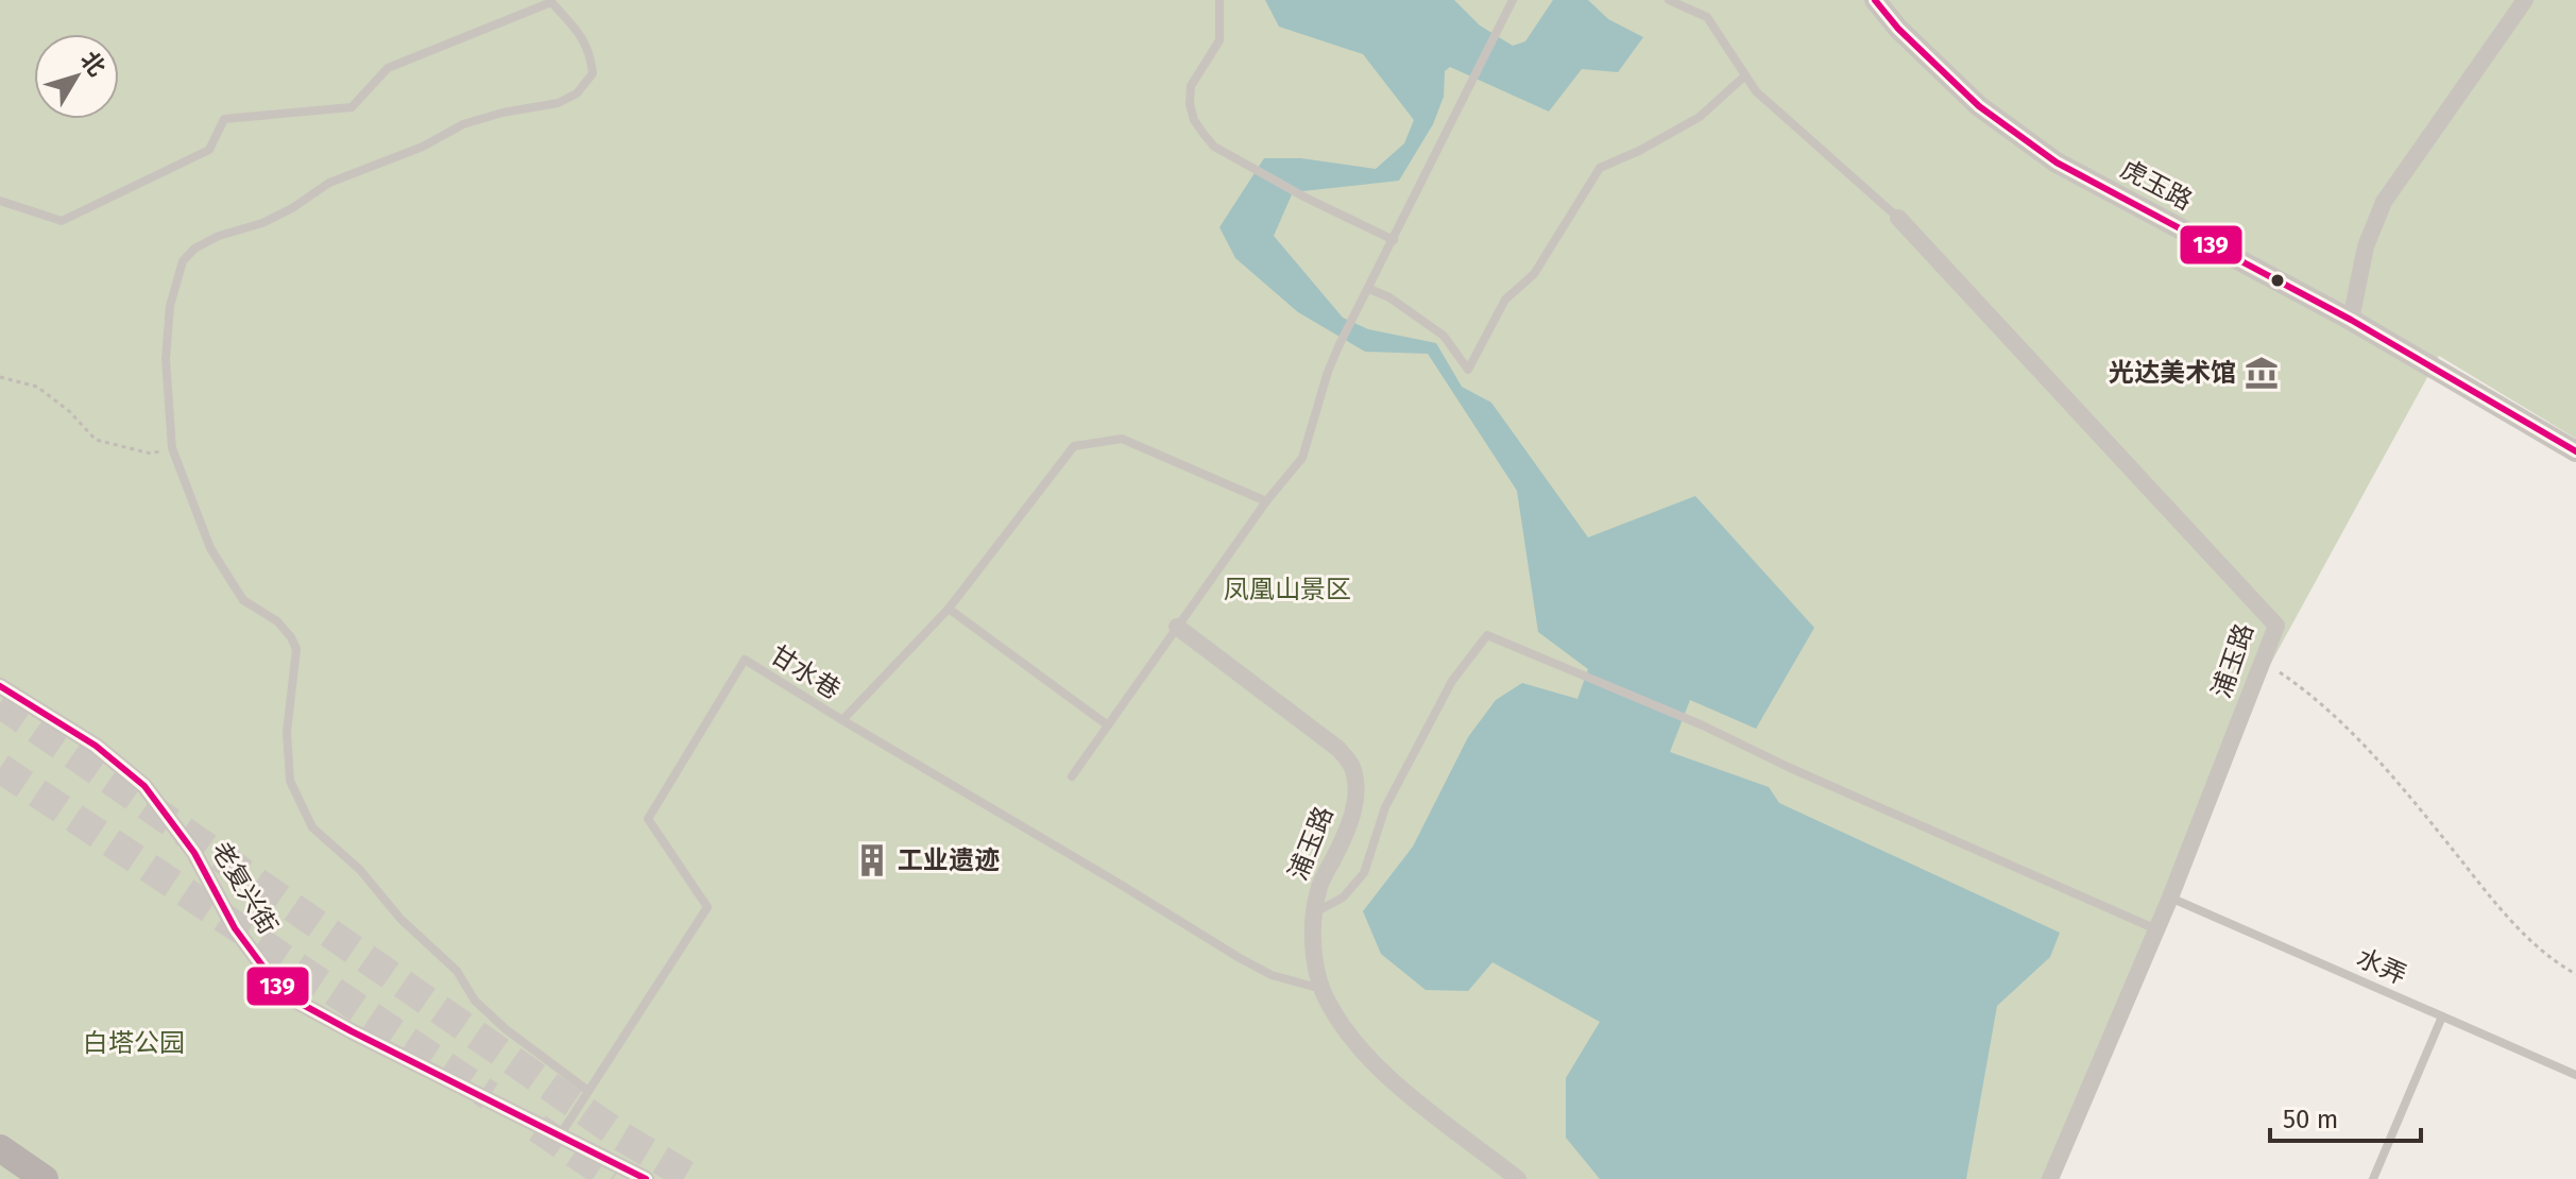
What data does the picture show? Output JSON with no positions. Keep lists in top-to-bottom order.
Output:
{
  "streets": {
    "street": ["虎玉路", "浦玉路", "老复兴街"],
    "lane": ["甘水巷", "水弄"]
  },
  "crossings": [
    ["浦玉路", "水弄"],
    ["甘水巷", "老复兴街"]
  ],
  "parks": ["凤凰山景区", "白塔公园"],
  "places": {
    "museum": ["光达美术馆"],
    "building": ["工业遗迹"]
  },
  "lines": ["transit line 139"],
  "scale_bar": "50 m",
  "north": "top right"
}
